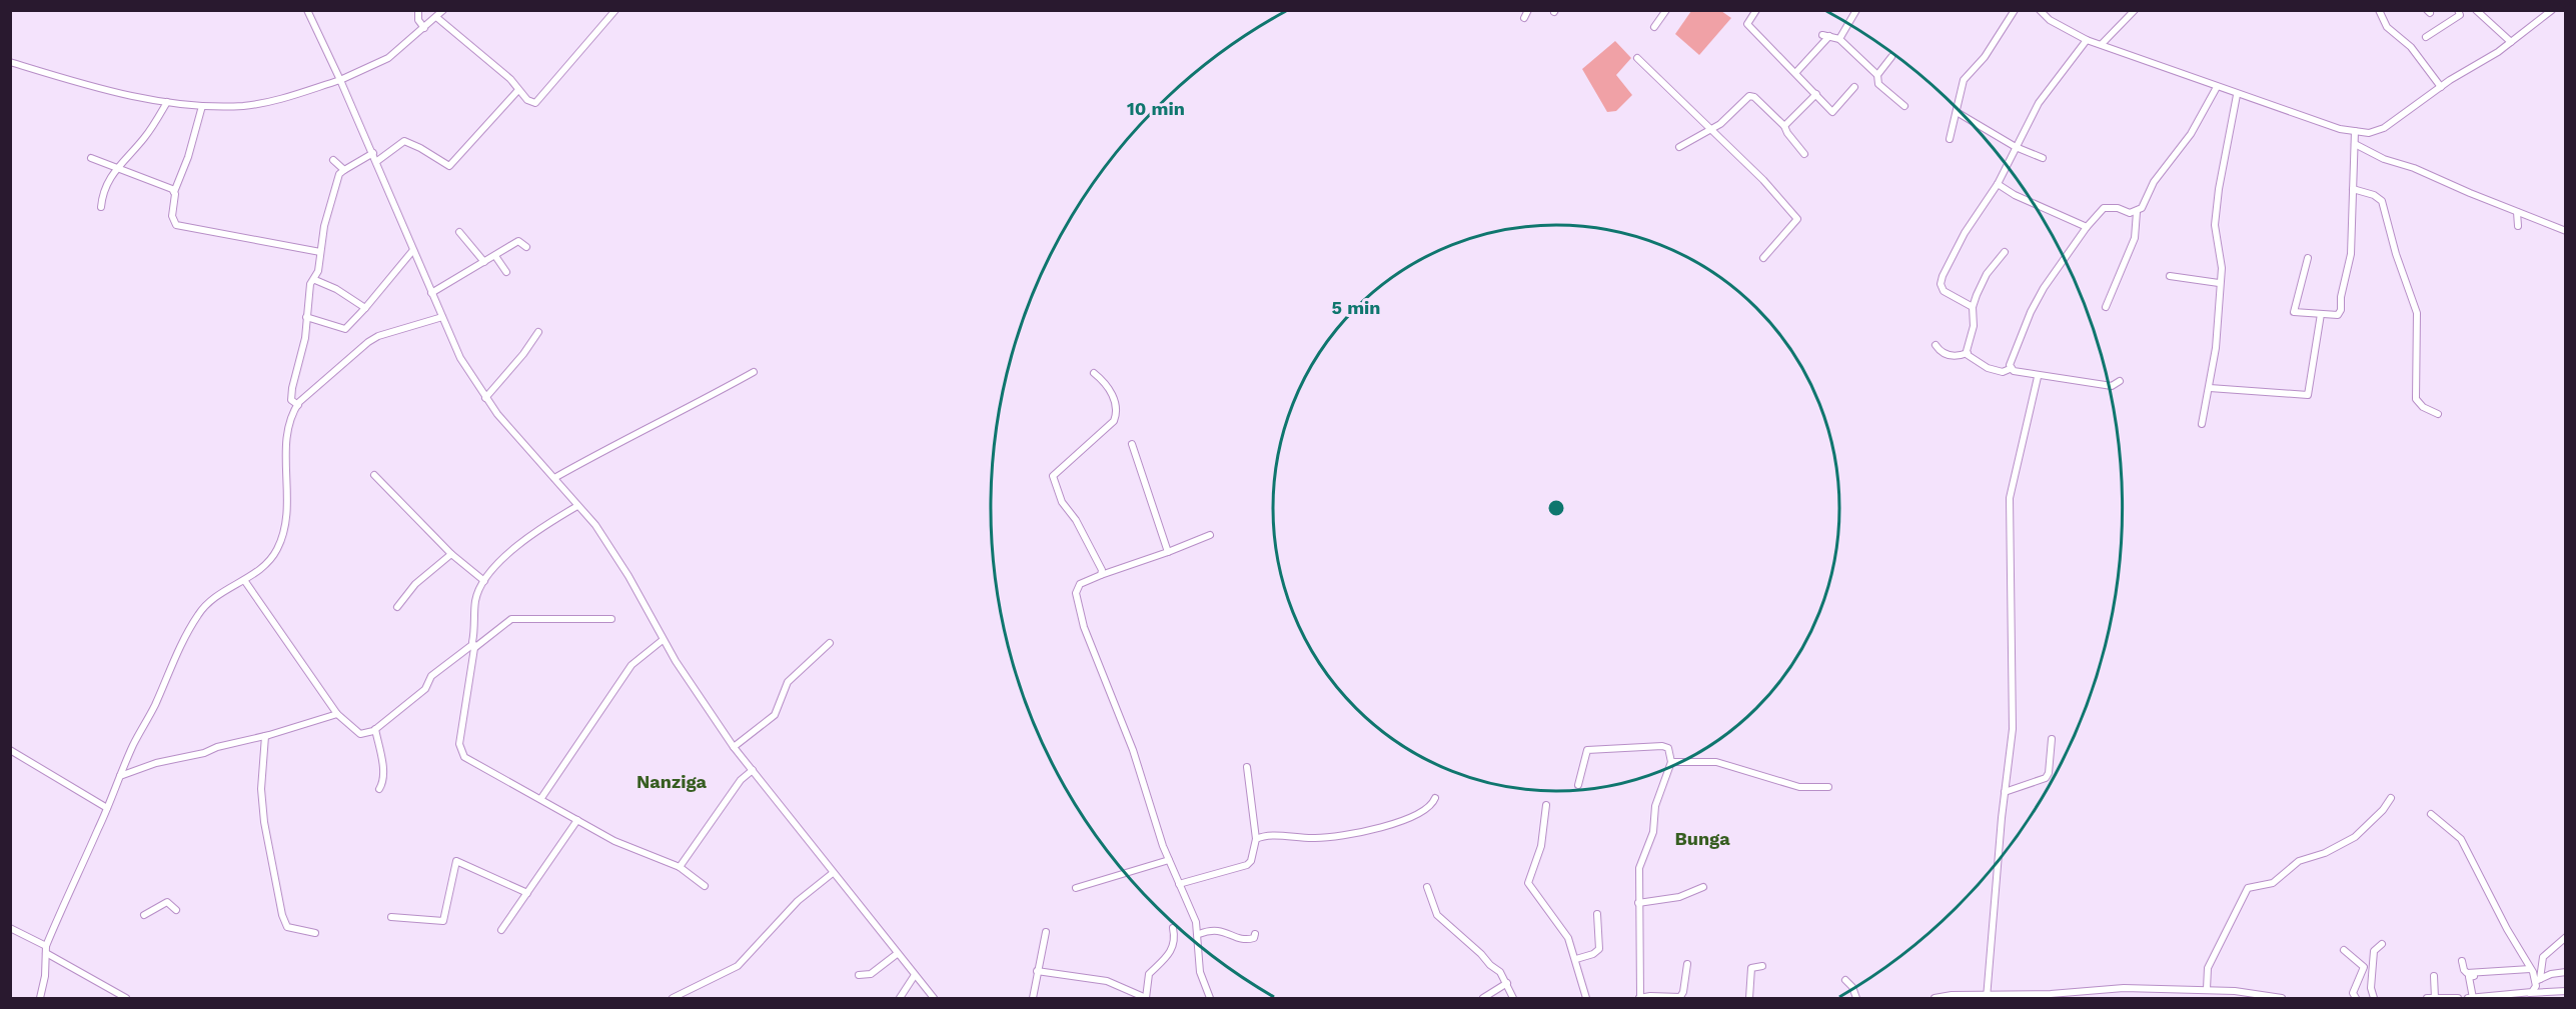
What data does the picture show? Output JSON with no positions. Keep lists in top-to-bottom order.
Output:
{
  "districts": ["Nanziga", "Bunga"],
  "rings": ["10 min", "5 min"]
}
